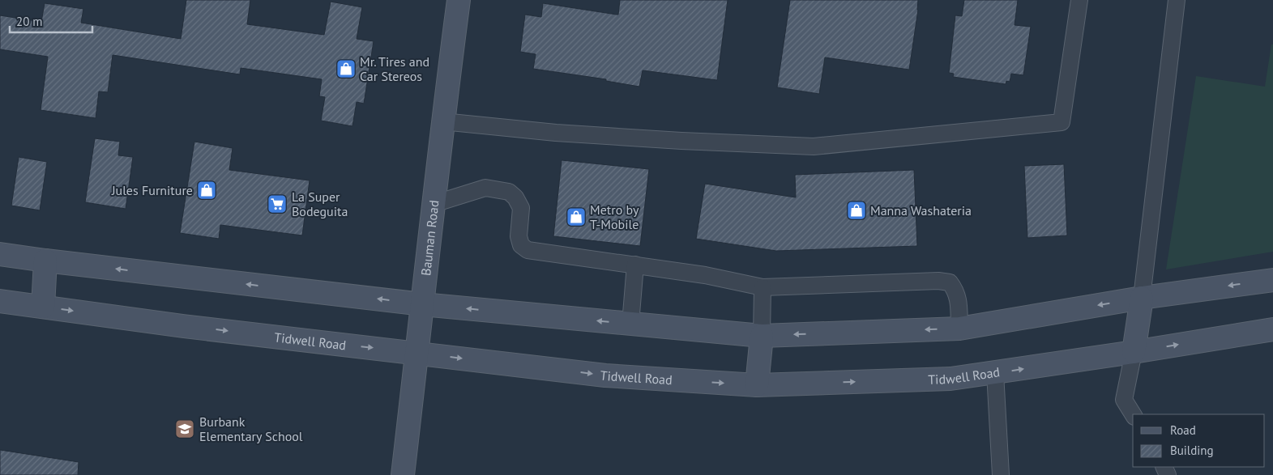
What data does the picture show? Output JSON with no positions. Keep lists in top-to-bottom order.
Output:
{
  "streets": {
    "main road": ["Bauman Road", "Tidwell Road"]
  },
  "crossings": [
    ["Bauman Road", "Tidwell Road"]
  ],
  "places": {
    "shop": [
      "Mr. Tires and Car Stereos",
      "Jules Furniture",
      "Manna Washateria",
      "Metro by T-Mobile"
    ],
    "supermarket": ["La Super Bodeguita"],
    "school or university": ["Burbank Elementary School"]
  },
  "legend": ["Road", "Building"],
  "scale_bar": "20 m"
}
